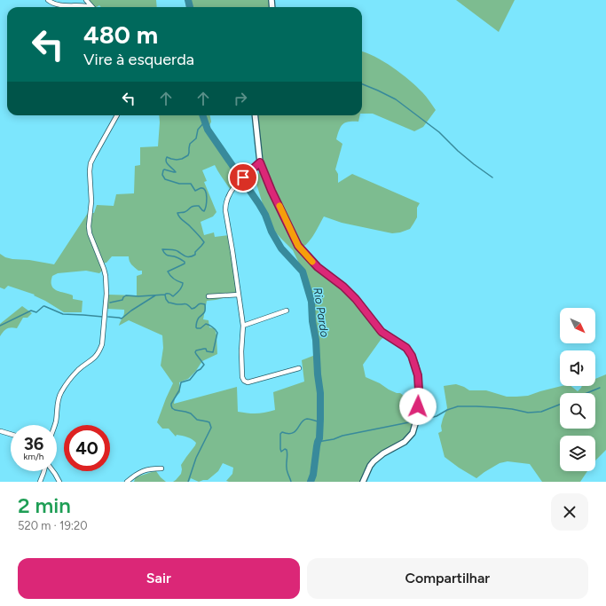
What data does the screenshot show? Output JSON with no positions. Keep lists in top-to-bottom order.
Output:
{
  "water": ["Rio Pardo"],
  "north": "bottom right",
  "page": {
    "turn": ["480 m", "Vire à esquerda"],
    "speed": "36 km/h",
    "limit": "40",
    "heading": ["2 min", "520 m · 19:20"],
    "buttons": ["Sair", "Compartilhar"]
  }
}
